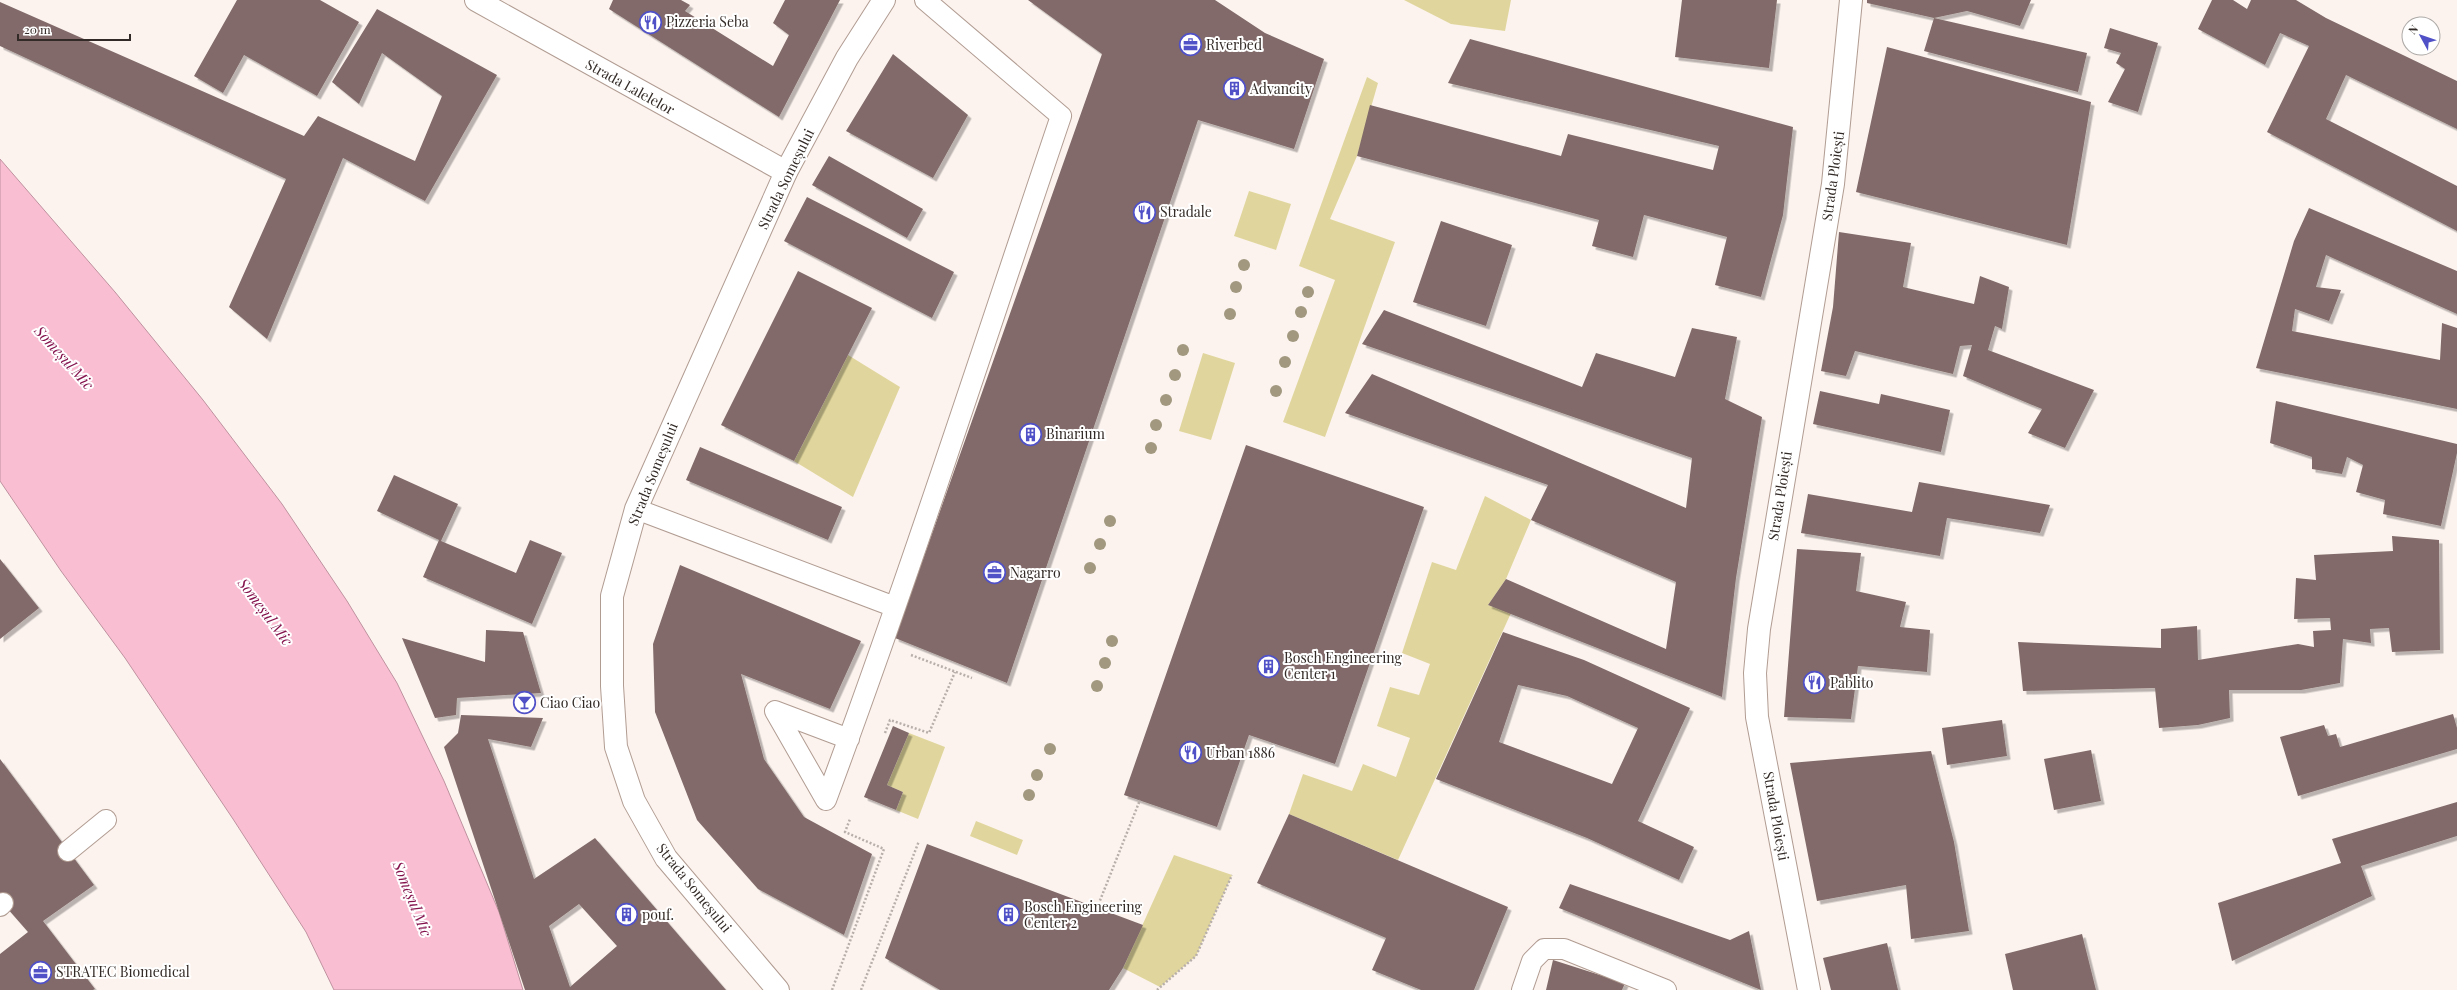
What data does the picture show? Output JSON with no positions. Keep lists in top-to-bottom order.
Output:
{
  "streets": {
    "street": ["Strada Lalelelor", "Strada Ploiești", "Strada Someșului"]
  },
  "crossings": [
    ["Strada Lalelelor", "Strada Someșului"]
  ],
  "water": ["Someșul Mic"],
  "places": {
    "restaurant": [
      "Pizzeria Seba",
      "Stradale",
      "Pablito",
      "Urban 1886"
    ],
    "office": ["Riverbed", "Nagarro", "STRATEC Biomedical"],
    "building": [
      "Advancity",
      "Binarium",
      "Bosch Engineering Center 1",
      "pouf.",
      "Bosch Engineering Center 2"
    ],
    "bar": ["Ciao Ciao"]
  },
  "scale_bar": "20 m",
  "north": "top left"
}
